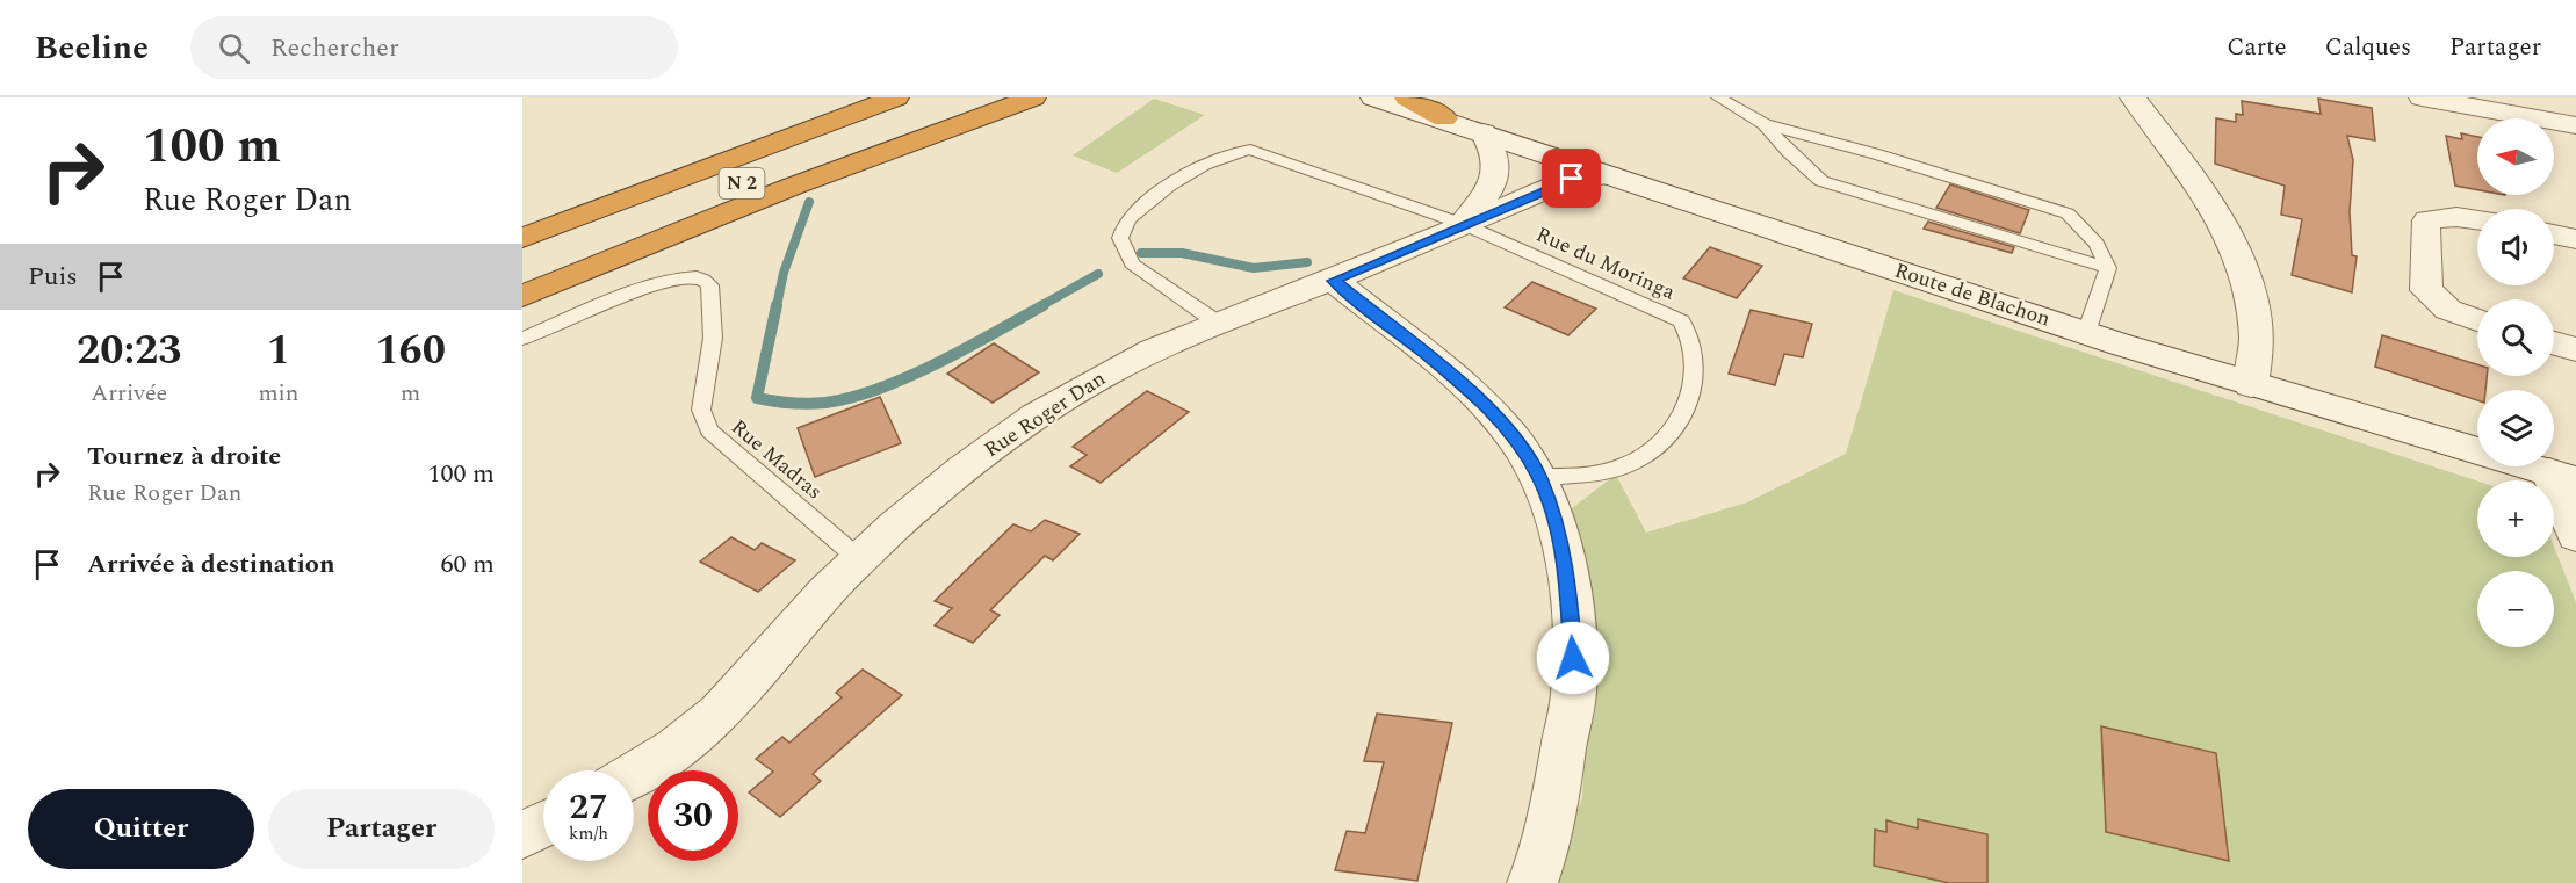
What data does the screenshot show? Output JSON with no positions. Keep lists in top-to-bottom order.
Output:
{
  "streets": {
    "highway": ["N 2"],
    "street": ["Route de Blachon", "Rue Roger Dan"],
    "lane": ["Rue du Moringa", "Rue Madras"]
  },
  "crossings": [
    ["Rue du Moringa", "Rue Roger Dan"],
    ["Route de Blachon", "Rue Roger Dan"],
    ["Rue Roger Dan", "Rue Madras"]
  ],
  "north": "left",
  "page": {
    "header": "Beeline",
    "search": "Rechercher",
    "nav": ["Carte", "Calques", "Partager"],
    "turn": ["100 m", "Rue Roger Dan"],
    "map_buttons": ["+", "−"],
    "then": "Puis",
    "eta": [
      "20:23",
      "Arrivée",
      "1",
      "min",
      "160",
      "m"
    ],
    "list": [
      {
        "name": "Tournez à droite",
        "note": "Rue Roger Dan",
        "value": "100 m"
      },
      {
        "name": "Arrivée à destination",
        "value": "60 m"
      }
    ],
    "speed": "27 km/h",
    "limit": "30",
    "buttons": ["Quitter", "Partager"]
  }
}
